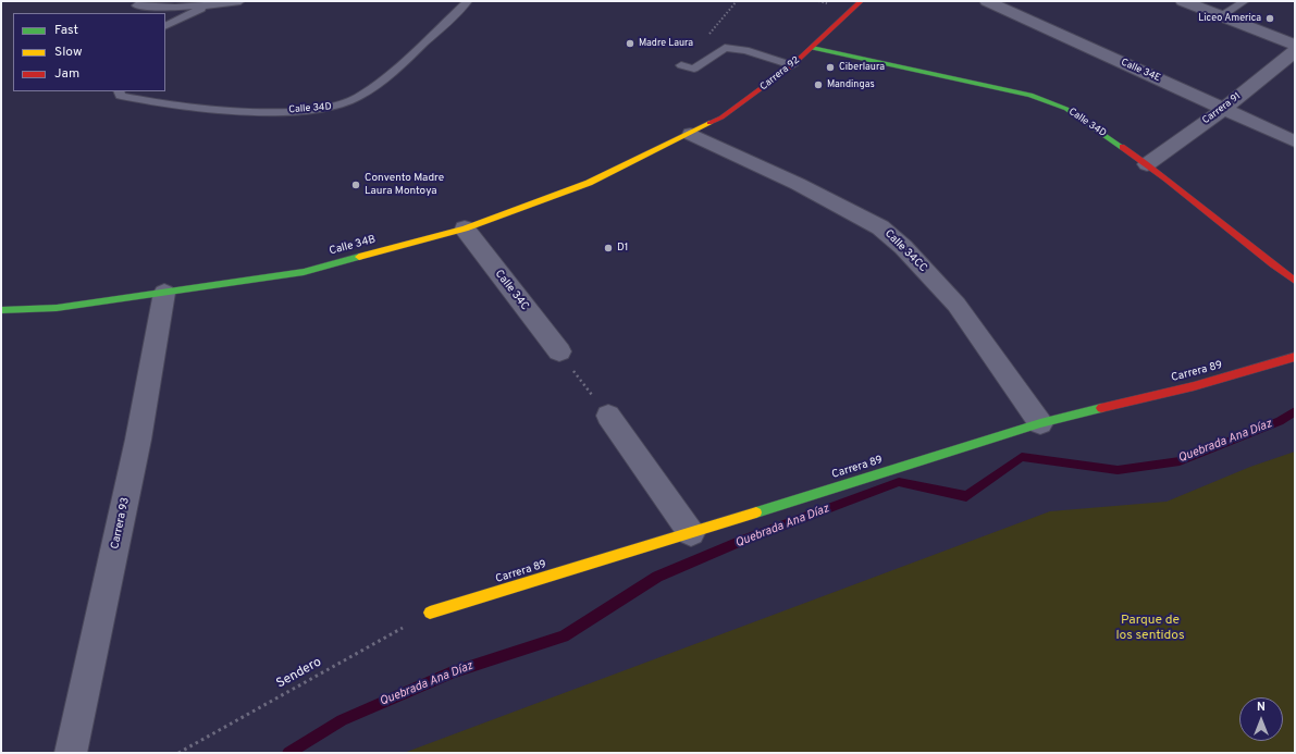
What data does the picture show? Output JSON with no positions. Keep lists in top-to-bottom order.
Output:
{
  "streets": {
    "street": [
      "Calle 34E",
      "Carrera 92",
      "Calle 34D",
      "Carrera 91",
      "Calle 34B",
      "Calle 34CC",
      "Calle 34C",
      "Carrera 89",
      "Carrera 93"
    ],
    "path": ["Sendero"]
  },
  "crossings": [
    ["Calle 34E", "Carrera 91"],
    ["Carrera 92", "Calle 34D"],
    ["Carrera 92", "Calle 34B"],
    ["Carrera 92", "Calle 34CC"],
    ["Calle 34D", "Carrera 91"],
    ["Calle 34B", "Calle 34CC"],
    ["Calle 34B", "Calle 34C"],
    ["Calle 34B", "Carrera 93"],
    ["Calle 34CC", "Carrera 89"],
    ["Carrera 89", "Sendero"]
  ],
  "water": ["Quebrada Ana Díaz"],
  "parks": ["Parque de los sentidos"],
  "places": [
    "Liceo America",
    "Madre Laura",
    "Ciberlaura",
    "Mandingas",
    "Convento Madre Laura Montoya",
    "D1"
  ],
  "legend": ["Fast", "Slow", "Jam"],
  "north": "top"
}
